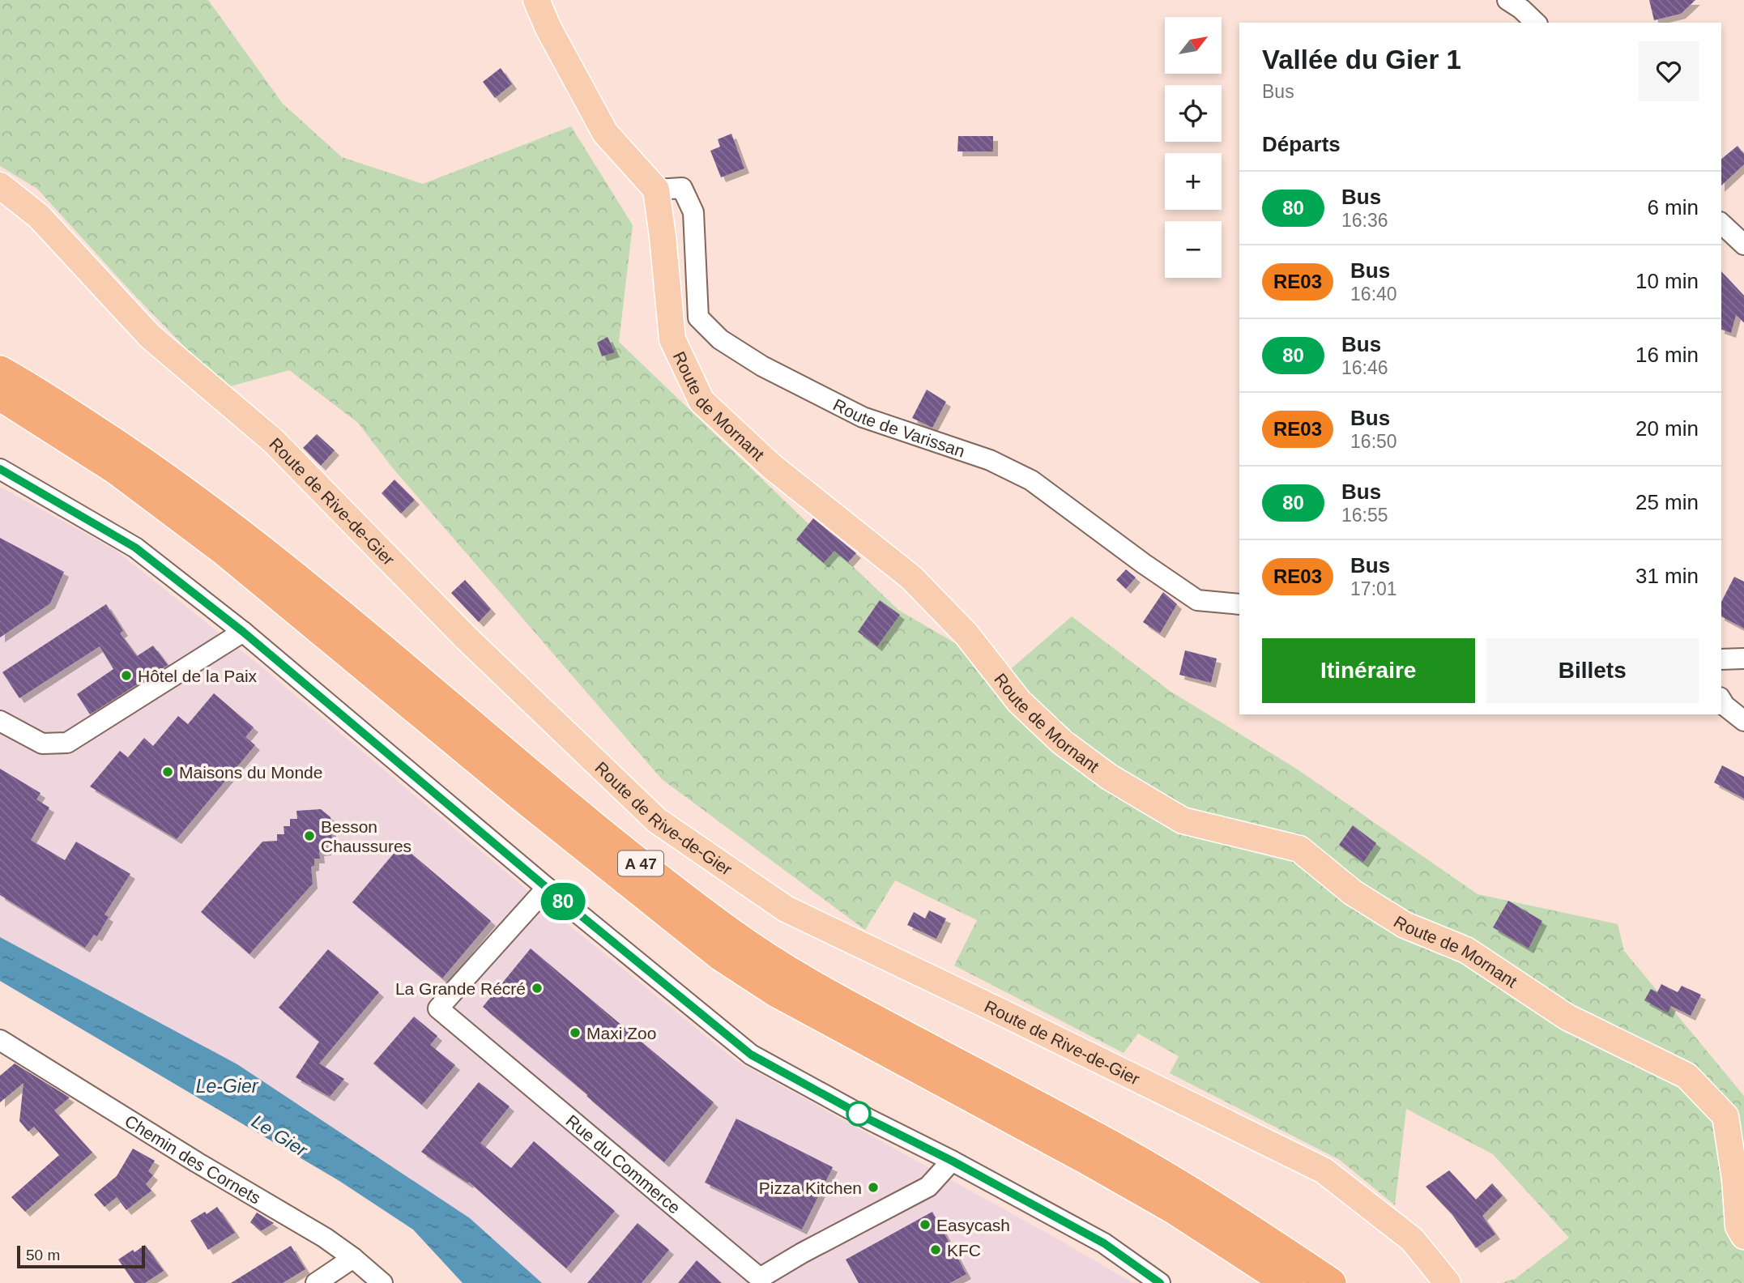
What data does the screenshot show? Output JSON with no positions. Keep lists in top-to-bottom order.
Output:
{
  "streets": {
    "highway": ["A 47"],
    "main road": ["Route de Mornant", "Route de Rive-de-Gier"],
    "street": ["Route de Varissan", "Chemin des Cornets", "Rue du Commerce"]
  },
  "crossings": [
    ["Route de Mornant", "Route de Varissan"]
  ],
  "water": ["Le-Gier", "Le Gier"],
  "places": [
    "Hôtel de la Paix",
    "Maisons du Monde",
    "Besson Chaussures",
    "La Grande Récré",
    "Maxi Zoo",
    "Pizza Kitchen",
    "Easycash",
    "KFC"
  ],
  "lines": ["bus line 80"],
  "scale_bar": "50 m",
  "north": "top right",
  "page": {
    "on_map": "80",
    "map_buttons": ["+", "−"],
    "heading": [
      ["Vallée du Gier 1", "Bus"],
      "Départs"
    ],
    "list": [
      {
        "mark": "80",
        "name": "Bus",
        "note": "16:36",
        "value": "6 min"
      },
      {
        "mark": "RE03",
        "name": "Bus",
        "note": "16:40",
        "value": "10 min"
      },
      {
        "mark": "80",
        "name": "Bus",
        "note": "16:46",
        "value": "16 min"
      },
      {
        "mark": "RE03",
        "name": "Bus",
        "note": "16:50",
        "value": "20 min"
      },
      {
        "mark": "80",
        "name": "Bus",
        "note": "16:55",
        "value": "25 min"
      },
      {
        "mark": "RE03",
        "name": "Bus",
        "note": "17:01",
        "value": "31 min"
      }
    ],
    "buttons": ["Itinéraire", "Billets"],
    "scale": "50 m"
  }
}
